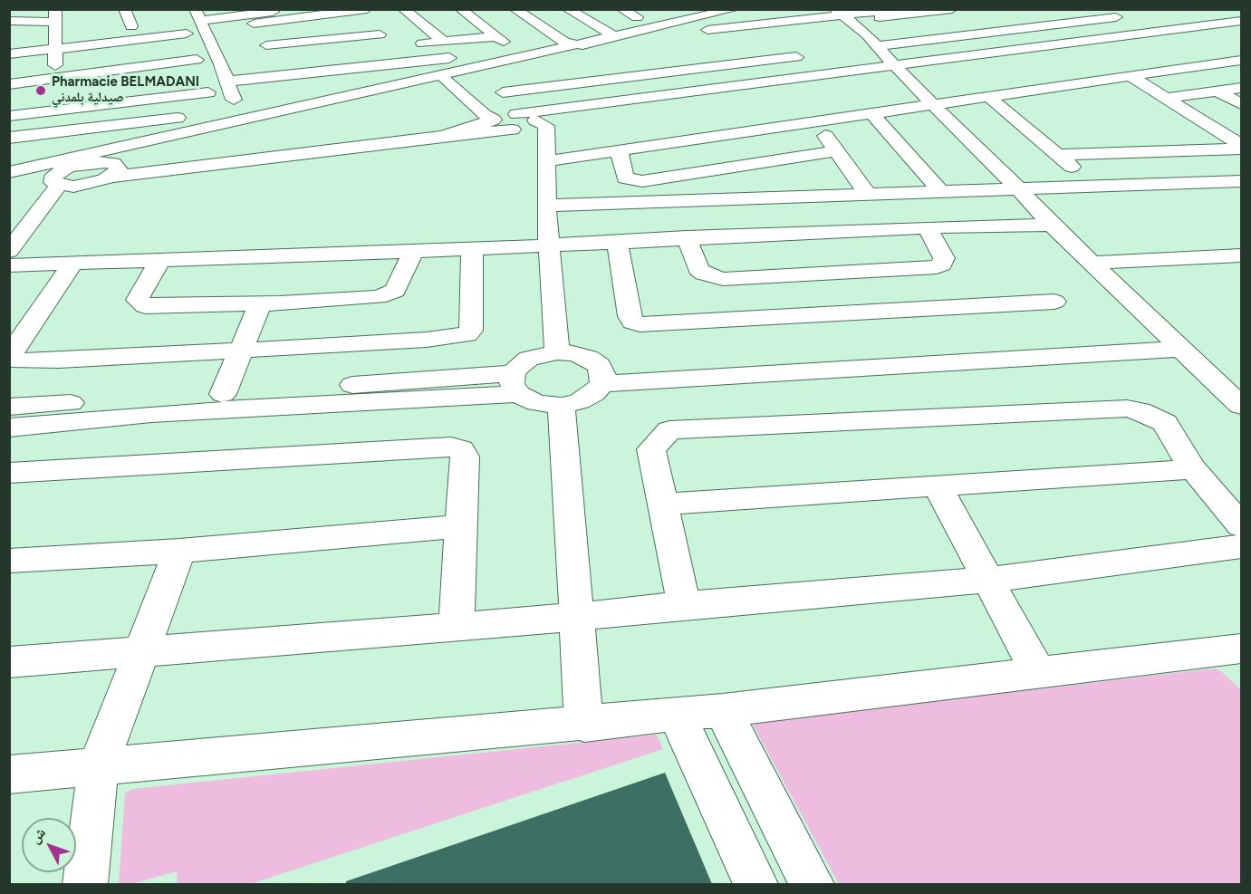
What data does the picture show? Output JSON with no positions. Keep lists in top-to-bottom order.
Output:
{
  "places": ["Pharmacie BELMADANI صيدلية بلمدني"],
  "north": "top left"
}
